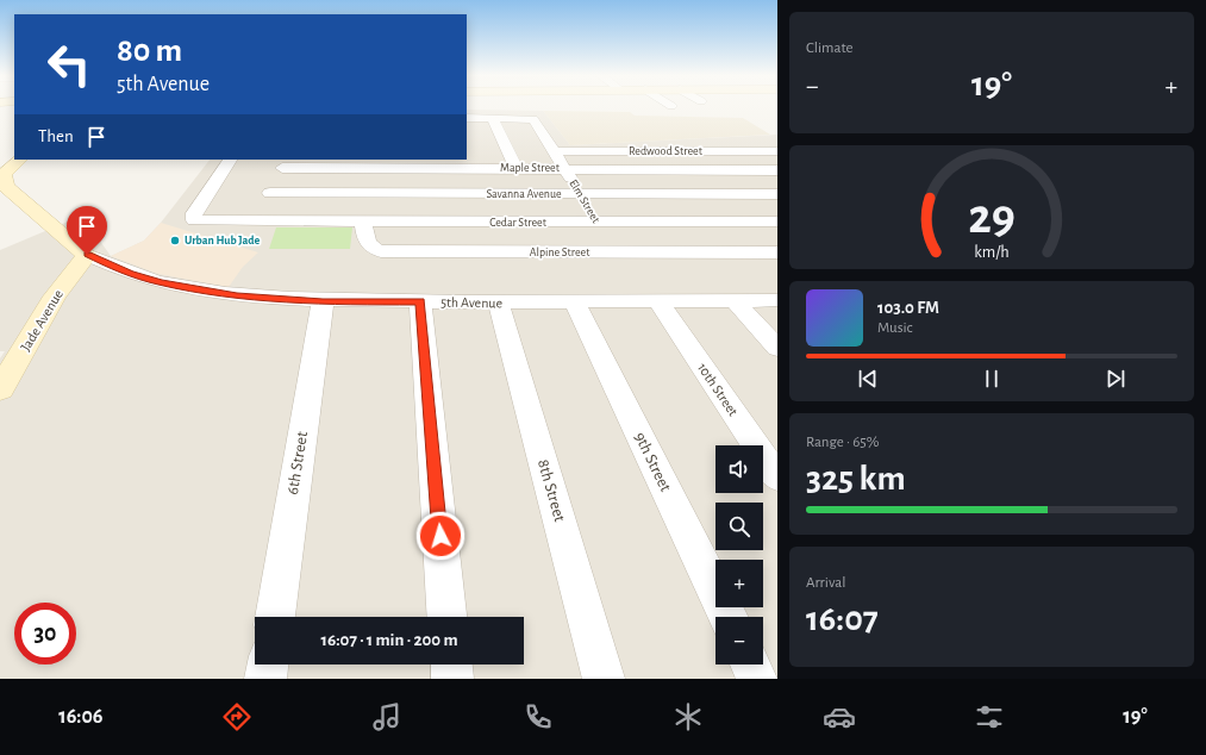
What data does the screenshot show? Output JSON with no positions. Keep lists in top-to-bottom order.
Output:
{
  "streets": {
    "main road": ["Jade Avenue"],
    "street": [
      "Redwood Street",
      "Maple Street",
      "Savanna Avenue",
      "Elm Street",
      "Cedar Street",
      "Alpine Street",
      "5th Avenue",
      "10th Street",
      "9th Street",
      "6th Street",
      "8th Street"
    ]
  },
  "crossings": [
    ["Redwood Street", "Elm Street"],
    ["Maple Street", "Elm Street"],
    ["Savanna Avenue", "Elm Street"],
    ["Elm Street", "Cedar Street"],
    ["Elm Street", "Alpine Street"],
    ["Cedar Street", "Alpine Street"],
    ["5th Avenue", "Jade Avenue"],
    ["5th Avenue", "10th Street"],
    ["5th Avenue", "9th Street"],
    ["5th Avenue", "6th Street"],
    ["5th Avenue", "8th Street"]
  ],
  "places": ["Urban Hub Jade"],
  "page": {
    "tile": [
      "Climate",
      ["Range · 65%", "325 km"],
      ["Arrival", "16:07"]
    ],
    "turn": ["80 m", "5th Avenue"],
    "heat": ["−", "19°", "+"],
    "then": "Then",
    "song": ["103.0 FM", "Music"],
    "map_buttons": ["+", "−"],
    "limit": "30",
    "trip": "16:07 · 1 min · 200 m",
    "tabs": ["16:06", "19°"],
    "gauge": ["29", "km/h"]
  }
}
